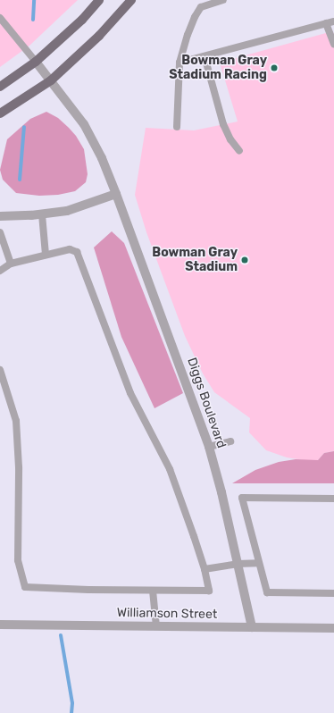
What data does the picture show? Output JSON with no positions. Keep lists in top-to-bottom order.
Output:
{
  "streets": {
    "street": ["Diggs Boulevard", "Williamson Street"]
  },
  "crossings": [
    ["Diggs Boulevard", "Williamson Street"]
  ],
  "places": ["Bowman Gray Stadium Racing", "Bowman Gray Stadium"]
}
